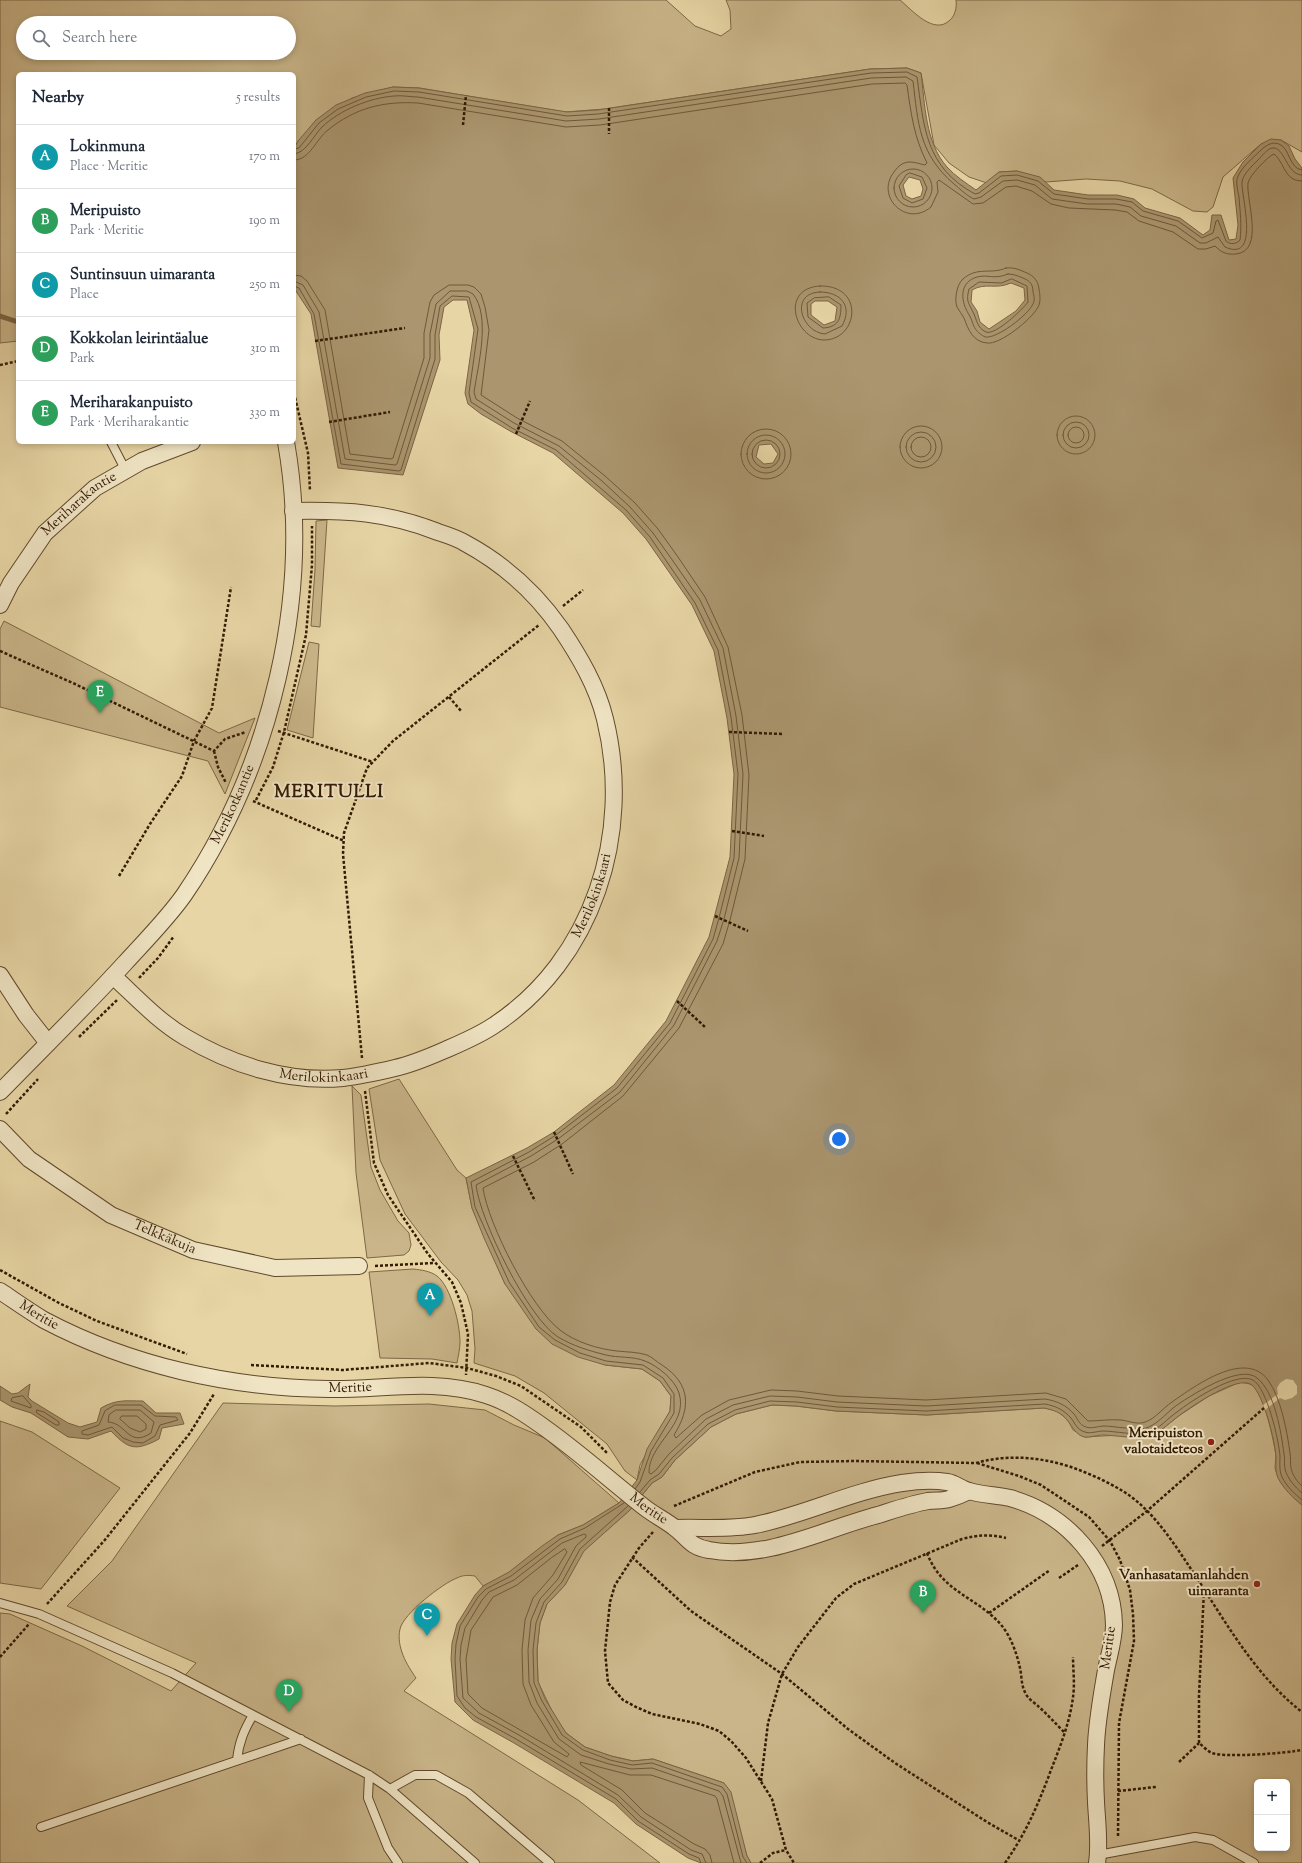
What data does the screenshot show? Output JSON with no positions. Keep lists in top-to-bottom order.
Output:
{
  "streets": {
    "street": [
      "Meriharakantie",
      "Merikotkantie",
      "Merilokinkaari",
      "Telkkäkuja",
      "Meritie"
    ]
  },
  "crossings": [
    ["Merikotkantie", "Merilokinkaari"]
  ],
  "districts": ["MERITULLI"],
  "places": ["Meripuiston valotaideteos", "Vanhasatamanlahden uimaranta"],
  "page": {
    "search": "Search here",
    "heading": ["Nearby", "5 results"],
    "list": [
      {
        "mark": "A",
        "name": "Lokinmuna",
        "note": "Place · Meritie",
        "value": "170 m"
      },
      {
        "mark": "B",
        "name": "Meripuisto",
        "note": "Park · Meritie",
        "value": "190 m"
      },
      {
        "mark": "C",
        "name": "Suntinsuun uimaranta",
        "note": "Place",
        "value": "250 m"
      },
      {
        "mark": "D",
        "name": "Kokkolan leirintäalue",
        "note": "Park",
        "value": "310 m"
      },
      {
        "mark": "E",
        "name": "Meriharakanpuisto",
        "note": "Park · Meriharakantie",
        "value": "330 m"
      }
    ],
    "pins": [
      "E",
      "A",
      "B",
      "C",
      "D"
    ],
    "map_buttons": ["+", "−"]
  }
}
